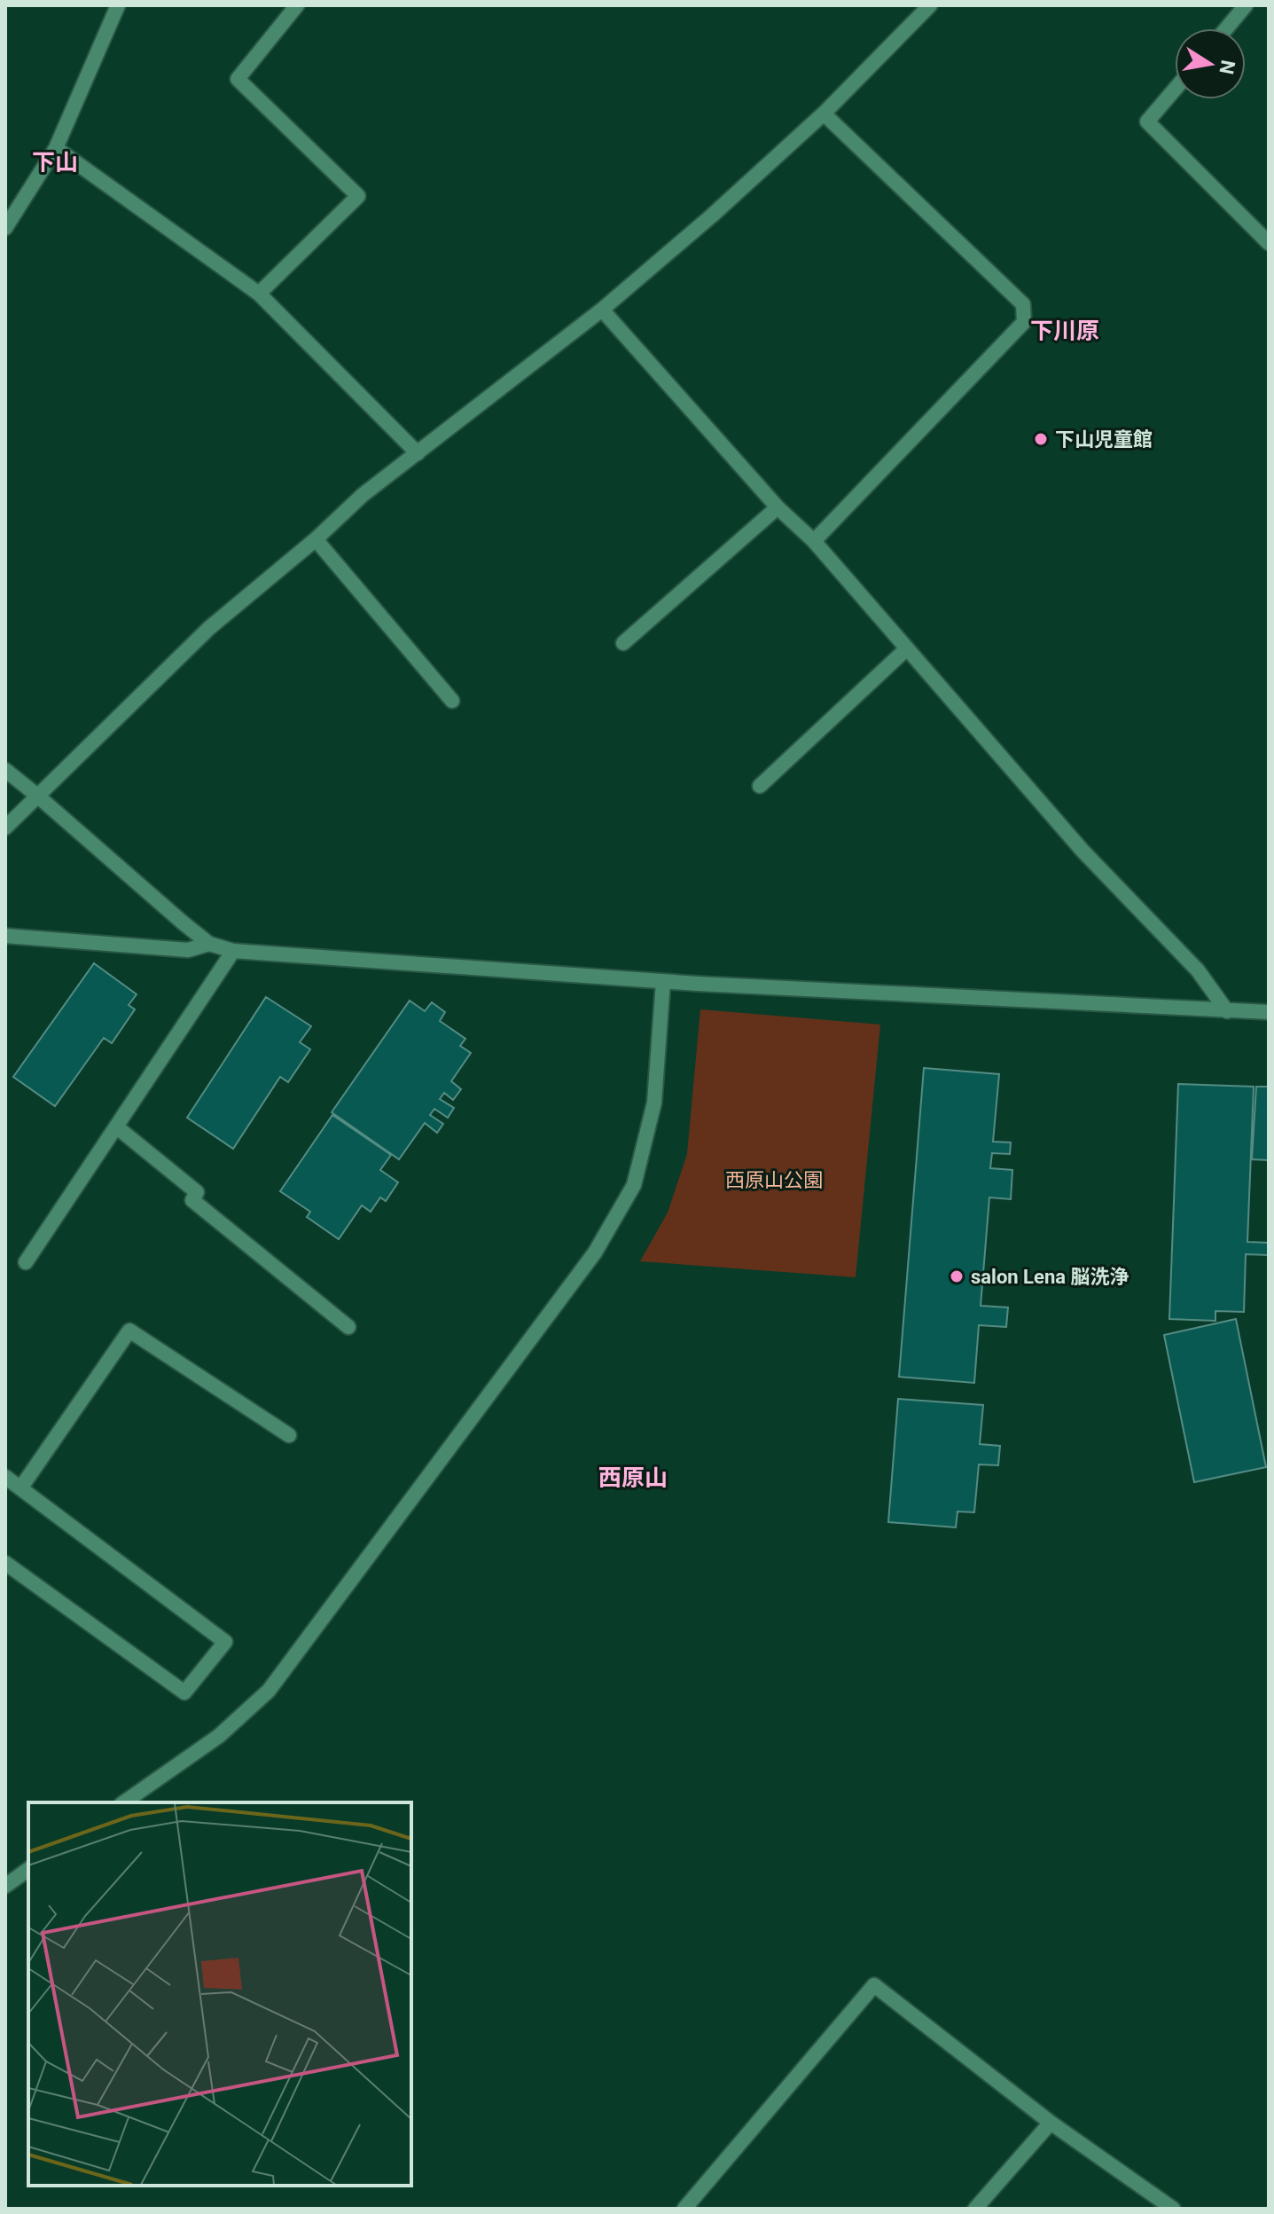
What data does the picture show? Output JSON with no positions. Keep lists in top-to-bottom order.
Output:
{
  "districts": ["下山", "下川原", "西原山"],
  "parks": ["西原山公園"],
  "places": ["下山児童館", "salon Lena 脳洗浄"],
  "north": "right"
}
